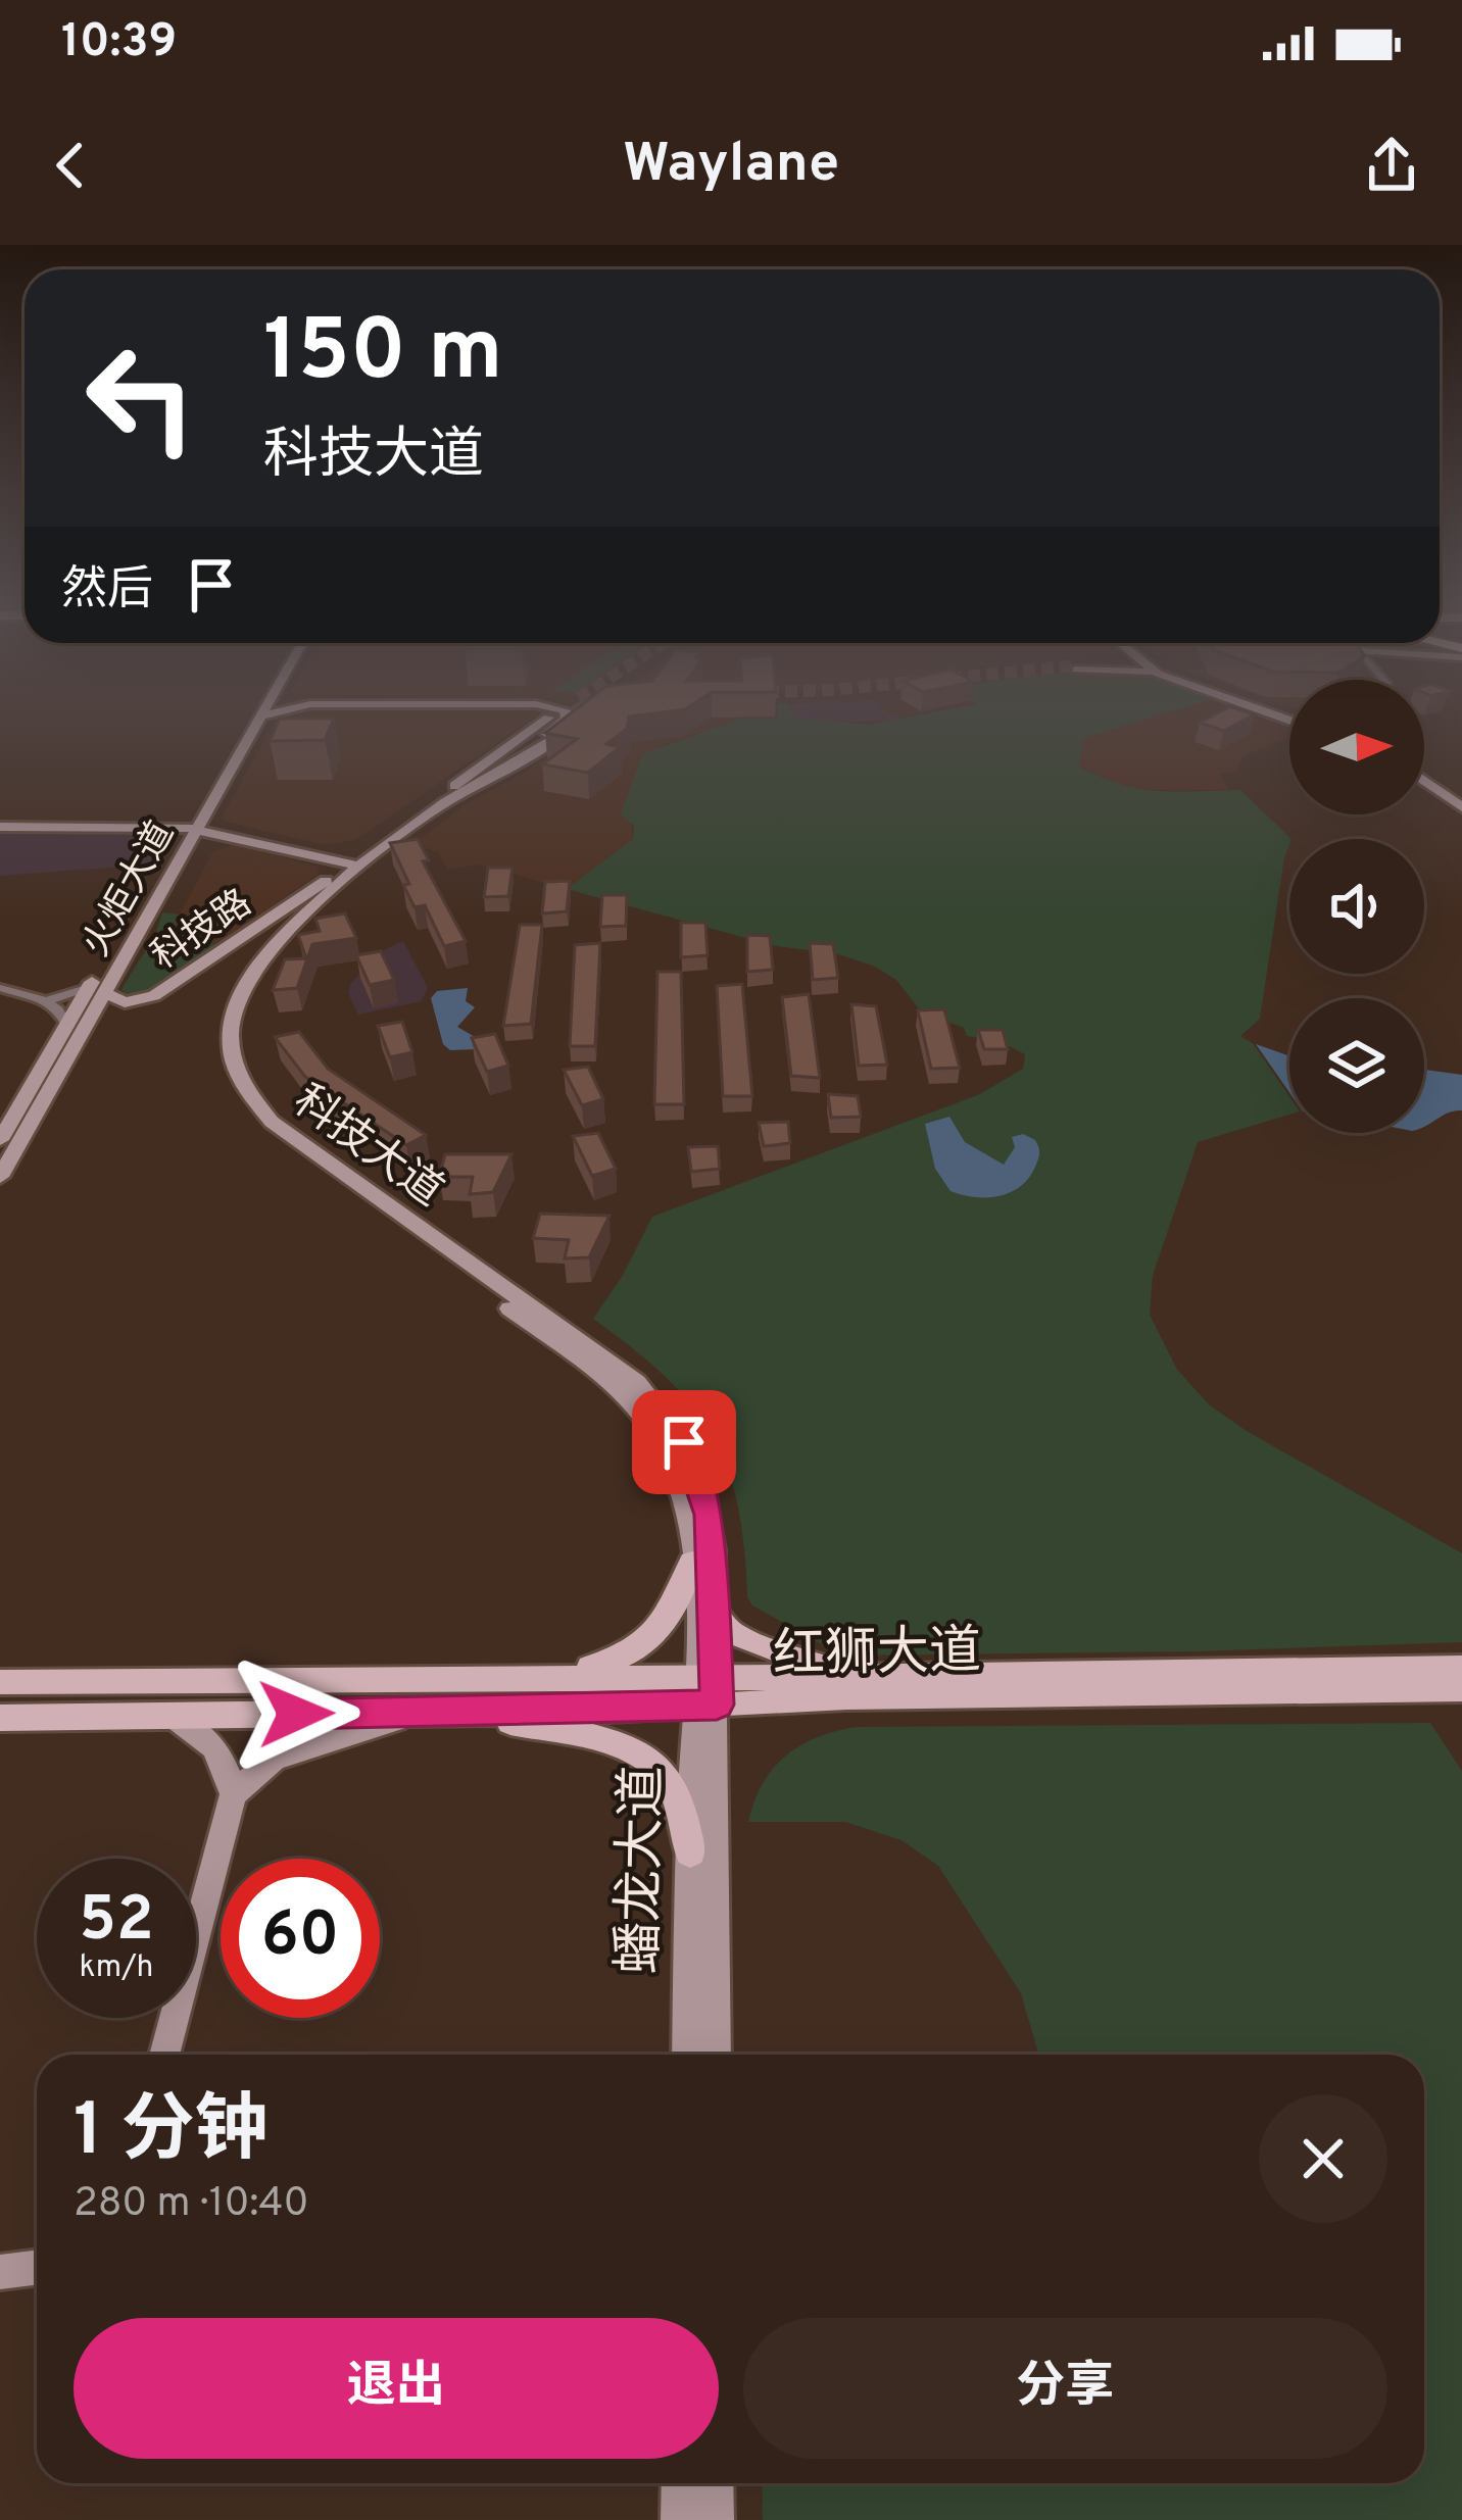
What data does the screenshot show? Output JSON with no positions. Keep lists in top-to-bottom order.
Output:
{
  "streets": {
    "main road": [
      "火炬大道",
      "科技路",
      "科技大道",
      "红狮大道",
      "蟠龙大道"
    ]
  },
  "crossings": [
    ["火炬大道", "科技路"],
    ["科技路", "科技大道"],
    ["科技大道", "红狮大道"],
    ["科技大道", "蟠龙大道"],
    ["红狮大道", "蟠龙大道"]
  ],
  "north": "right",
  "page": {
    "status": "10:39",
    "header": "Waylane",
    "turn": ["150 m", "科技大道"],
    "then": "然后",
    "speed": "52 km/h",
    "limit": "60",
    "heading": ["1 分钟", "280 m · 10:40"],
    "buttons": ["退出", "分享"]
  }
}
